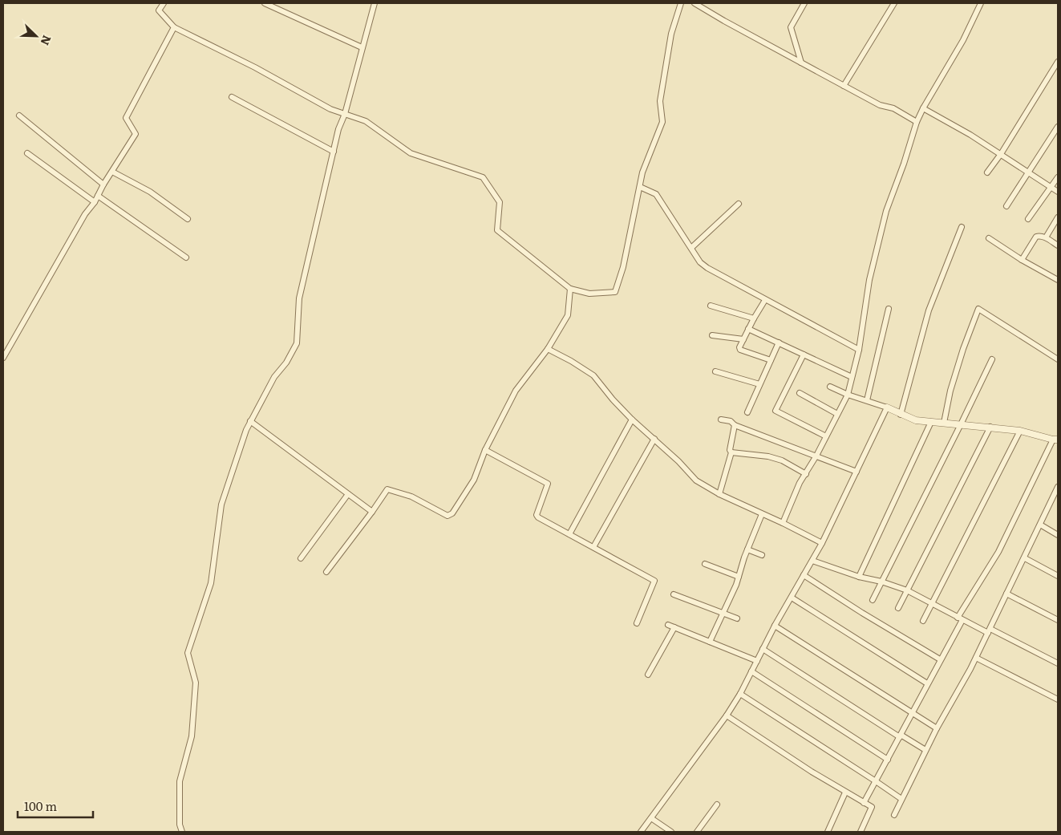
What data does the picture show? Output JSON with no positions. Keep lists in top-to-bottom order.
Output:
{
  "scale_bar": "100 m",
  "north": "bottom right"
}
